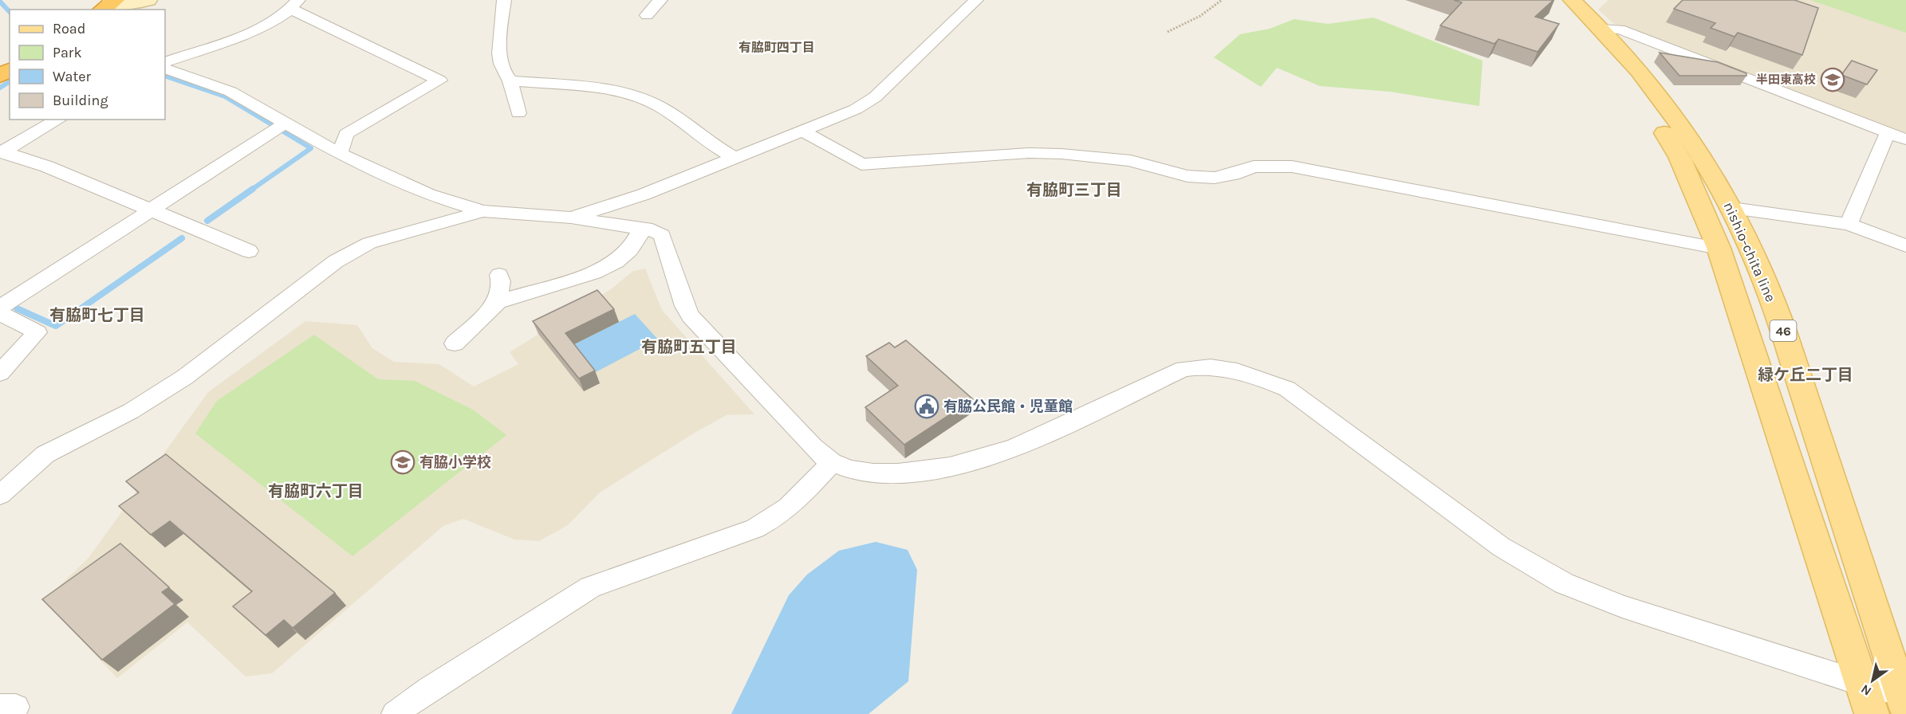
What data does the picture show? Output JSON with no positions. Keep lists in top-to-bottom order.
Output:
{
  "streets": {
    "main road": ["nishio-chita line", "46"]
  },
  "districts": [
    "有脇町四丁目",
    "有脇町三丁目",
    "有脇町七丁目",
    "有脇町五丁目",
    "緑ケ丘二丁目",
    "有脇町六丁目"
  ],
  "places": {
    "school or university": ["半田東高校", "有脇小学校"],
    "public building": ["有脇公民館・児童館"]
  },
  "legend": [
    "Road",
    "Park",
    "Water",
    "Building"
  ],
  "north": "bottom left"
}
